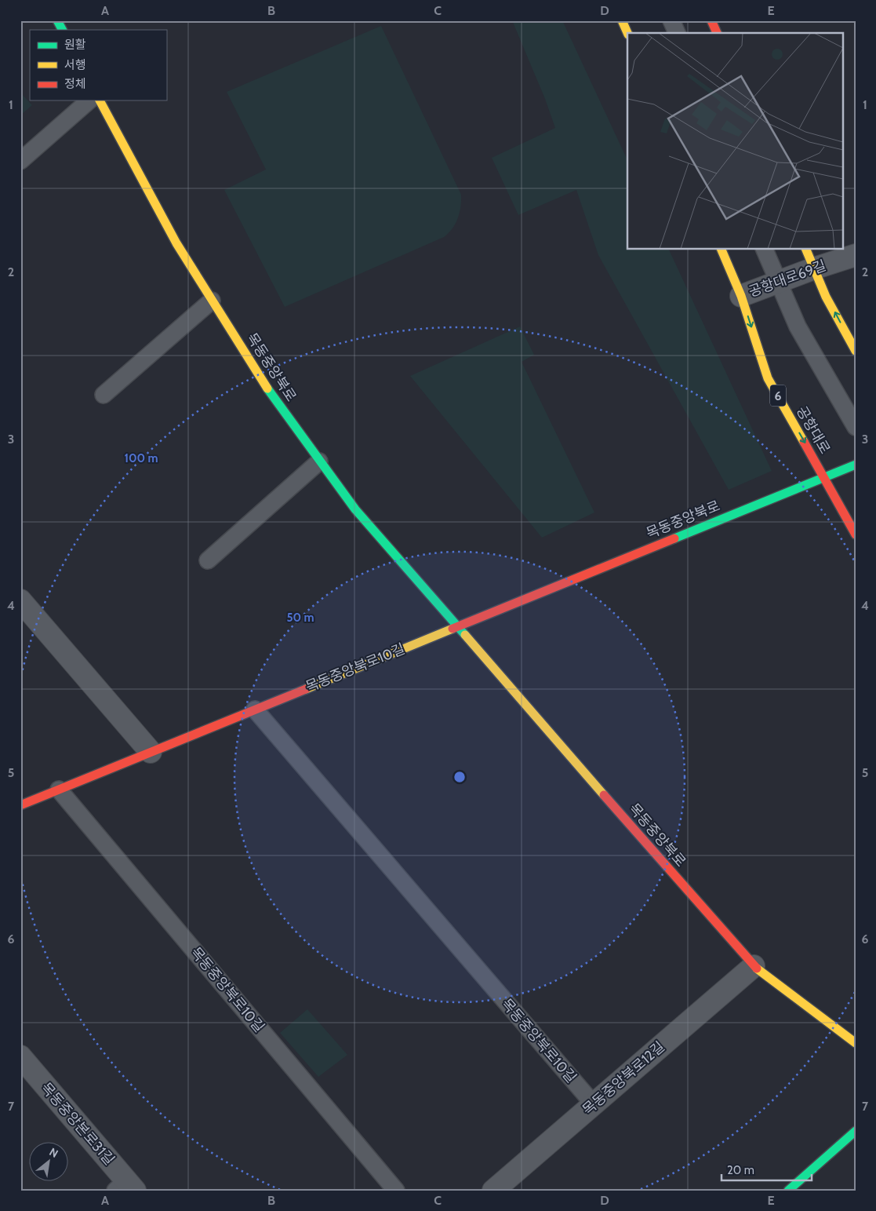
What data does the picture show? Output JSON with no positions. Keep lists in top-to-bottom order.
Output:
{
  "streets": {
    "street": [
      "공항대로69길",
      "목동중앙북로",
      "6",
      "공항대로",
      "목동중앙북로10길",
      "목동중앙북로12길",
      "목동중앙본로31길"
    ]
  },
  "crossings": [
    ["공항대로69길", "공항대로"],
    ["목동중앙북로", "공항대로"],
    ["목동중앙북로", "목동중앙북로10길"],
    ["목동중앙북로", "목동중앙북로12길"],
    ["목동중앙북로10길", "목동중앙북로12길"]
  ],
  "one_way": ["공항대로"],
  "legend": ["원활", "서행", "정체"],
  "scale_bar": "20 m",
  "north": "top right",
  "grid": {
    "columns": [
      "A",
      "B",
      "C",
      "D",
      "E"
    ],
    "rows": [
      "1",
      "2",
      "3",
      "4",
      "5",
      "6",
      "7"
    ]
  },
  "rings": ["100 m", "50 m"]
}
